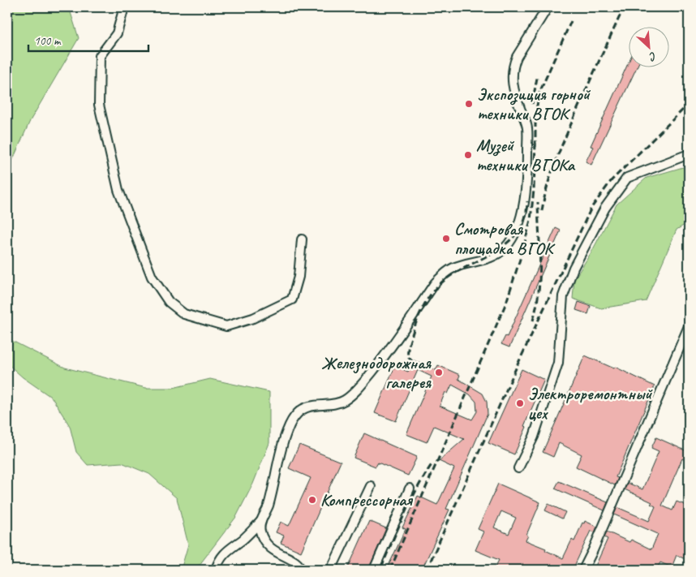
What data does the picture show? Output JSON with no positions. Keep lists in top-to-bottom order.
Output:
{
  "places": [
    "Экспозиция горной техники ВГОК",
    "Музей техники ВГОКа",
    "Смотровая площадка ВГОК",
    "Железнодорожная галерея",
    "Электроремонтный цех",
    "Компрессорная"
  ],
  "scale_bar": "100 m",
  "north": "bottom right"
}
